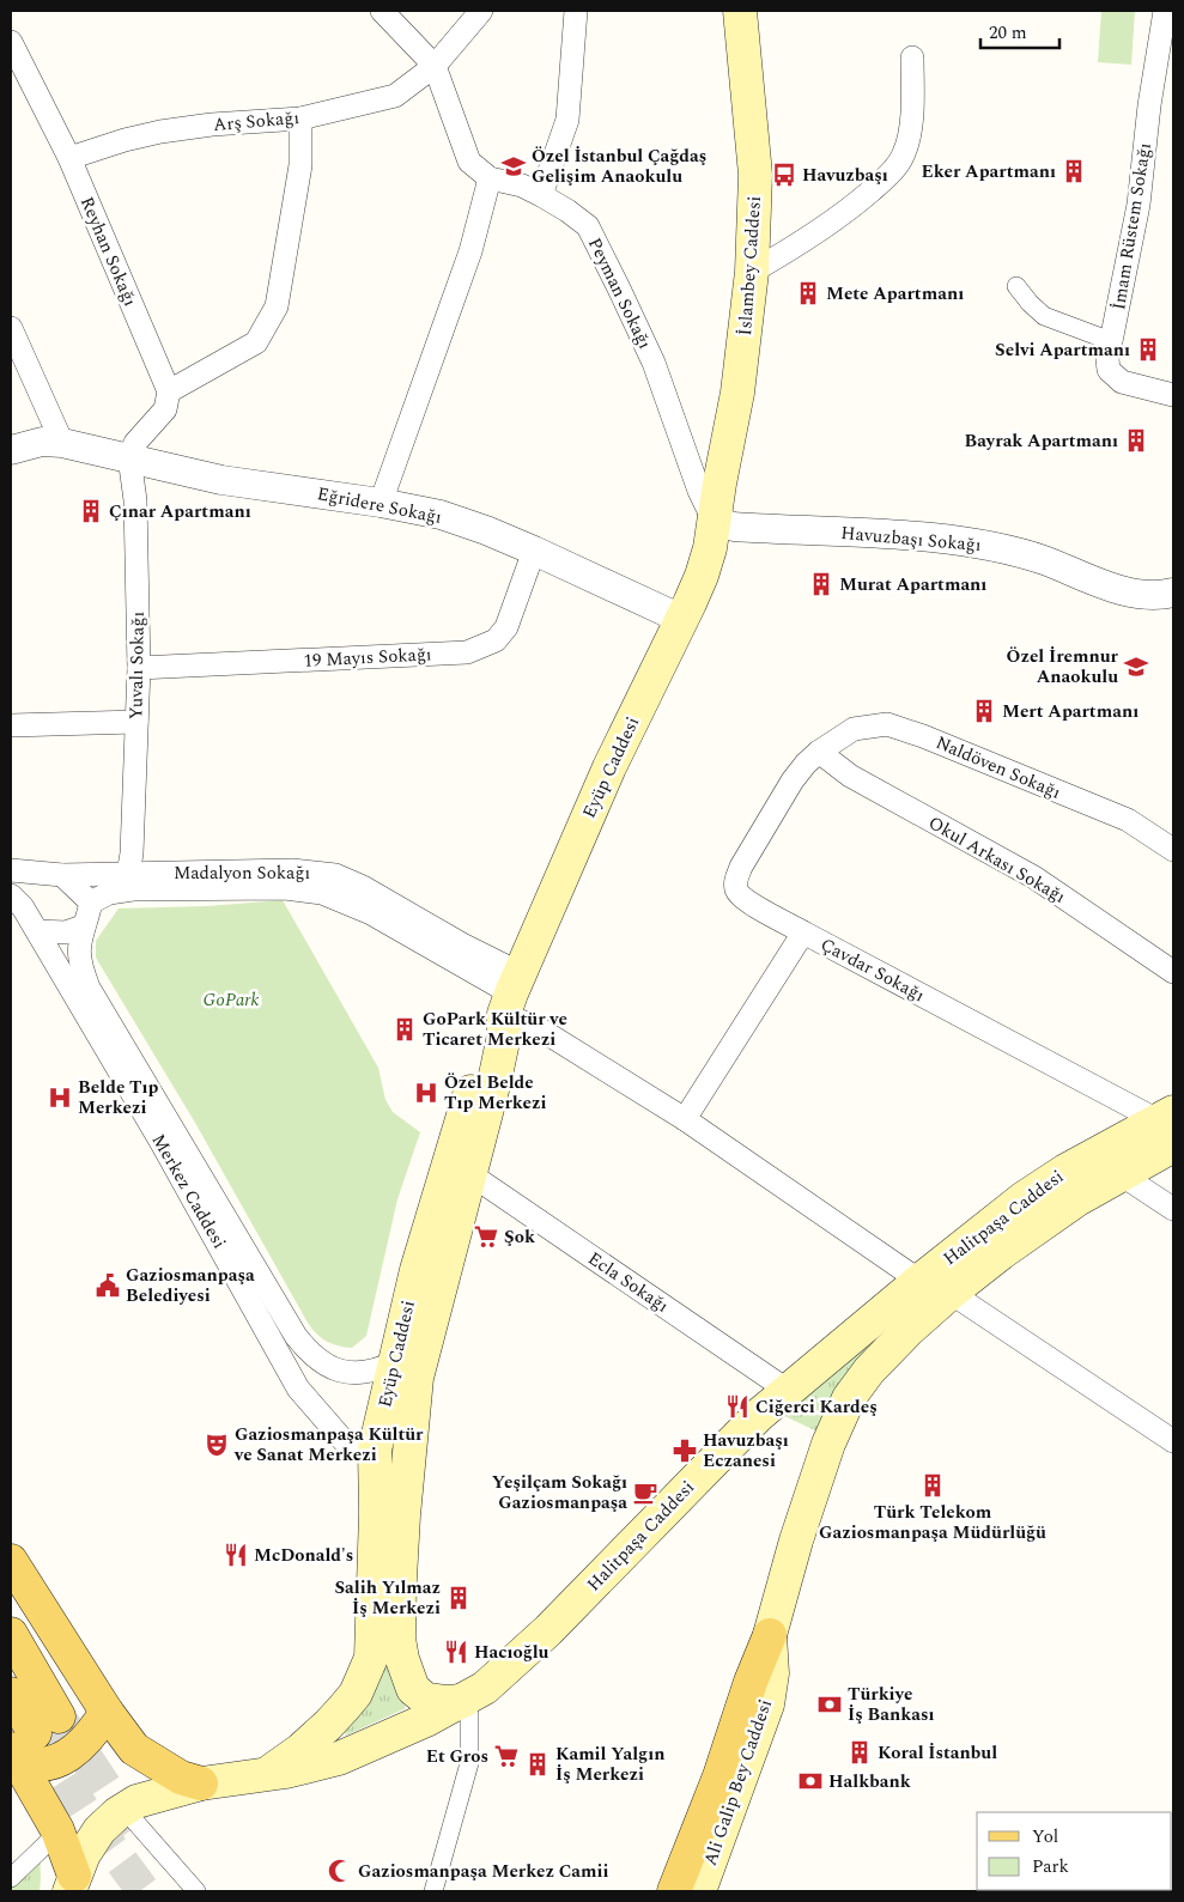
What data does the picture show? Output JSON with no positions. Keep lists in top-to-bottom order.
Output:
{
  "streets": {
    "main road": [
      "İslambey Caddesi",
      "Eyüp Caddesi",
      "Halitpaşa Caddesi",
      "Ali Galip Bey Caddesi"
    ],
    "street": [
      "Arş Sokağı",
      "İmam Rüstem Sokağı",
      "Reyhan Sokağı",
      "Peyman Sokağı",
      "Eğridere Sokağı",
      "Havuzbaşı Sokağı",
      "19 Mayıs Sokağı",
      "Yuvalı Sokağı",
      "Naldöven Sokağı",
      "Okul Arkası Sokağı",
      "Madalyon Sokağı",
      "Çavdar Sokağı",
      "Merkez Caddesi",
      "Ecla Sokağı"
    ]
  },
  "crossings": [
    ["Arş Sokağı", "Reyhan Sokağı"],
    ["İslambey Caddesi", "Peyman Sokağı"],
    ["İslambey Caddesi", "Havuzbaşı Sokağı"],
    ["İslambey Caddesi", "Eyüp Caddesi"],
    ["Peyman Sokağı", "Havuzbaşı Sokağı"],
    ["Peyman Sokağı", "Eyüp Caddesi"],
    ["Eğridere Sokağı", "19 Mayıs Sokağı"],
    ["Eğridere Sokağı", "Yuvalı Sokağı"],
    ["Eğridere Sokağı", "Eyüp Caddesi"],
    ["Havuzbaşı Sokağı", "Eyüp Caddesi"],
    ["19 Mayıs Sokağı", "Yuvalı Sokağı"],
    ["Yuvalı Sokağı", "Madalyon Sokağı"],
    ["Eyüp Caddesi", "Madalyon Sokağı"],
    ["Eyüp Caddesi", "Merkez Caddesi"],
    ["Eyüp Caddesi", "Halitpaşa Caddesi"],
    ["Eyüp Caddesi", "Ecla Sokağı"],
    ["Naldöven Sokağı", "Okul Arkası Sokağı"],
    ["Naldöven Sokağı", "Çavdar Sokağı"],
    ["Okul Arkası Sokağı", "Çavdar Sokağı"],
    ["Madalyon Sokağı", "Merkez Caddesi"],
    ["Madalyon Sokağı", "Halitpaşa Caddesi"],
    ["Çavdar Sokağı", "Halitpaşa Caddesi"],
    ["Halitpaşa Caddesi", "Ecla Sokağı"],
    ["Halitpaşa Caddesi", "Ali Galip Bey Caddesi"]
  ],
  "parks": ["GoPark"],
  "places": {
    "school or university": ["Özel İstanbul Çağdaş Gelişim Anaokulu", "Özel İremnur Anaokulu"],
    "building": [
      "Eker Apartmanı",
      "Mete Apartmanı",
      "Selvi Apartmanı",
      "Bayrak Apartmanı",
      "Çınar Apartmanı",
      "Murat Apartmanı",
      "Mert Apartmanı",
      "GoPark Kültür ve Ticaret Merkezi",
      "Türk Telekom Gaziosmanpaşa Müdürlüğü",
      "Salih Yılmaz İş Merkezi",
      "Koral İstanbul",
      "Kamil Yalgın İş Merkezi"
    ],
    "bus stop": ["Havuzbaşı"],
    "hospital": ["Özel Belde Tıp Merkezi", "Belde Tıp Merkezi"],
    "supermarket": ["Şok", "Et Gros"],
    "public building": ["Gaziosmanpaşa Belediyesi"],
    "restaurant": ["Ciğerci Kardeş", "McDonald's", "Hacıoğlu"],
    "theatre": ["Gaziosmanpaşa Kültür ve Sanat Merkezi"],
    "pharmacy": ["Havuzbaşı Eczanesi"],
    "cafe": ["Yeşilçam Sokağı Gaziosmanpaşa"],
    "bank": ["Türkiye İş Bankası", "Halkbank"],
    "mosque": ["Gaziosmanpaşa Merkez Camii"]
  },
  "legend": ["Yol", "Park"],
  "scale_bar": "20 m"
}
